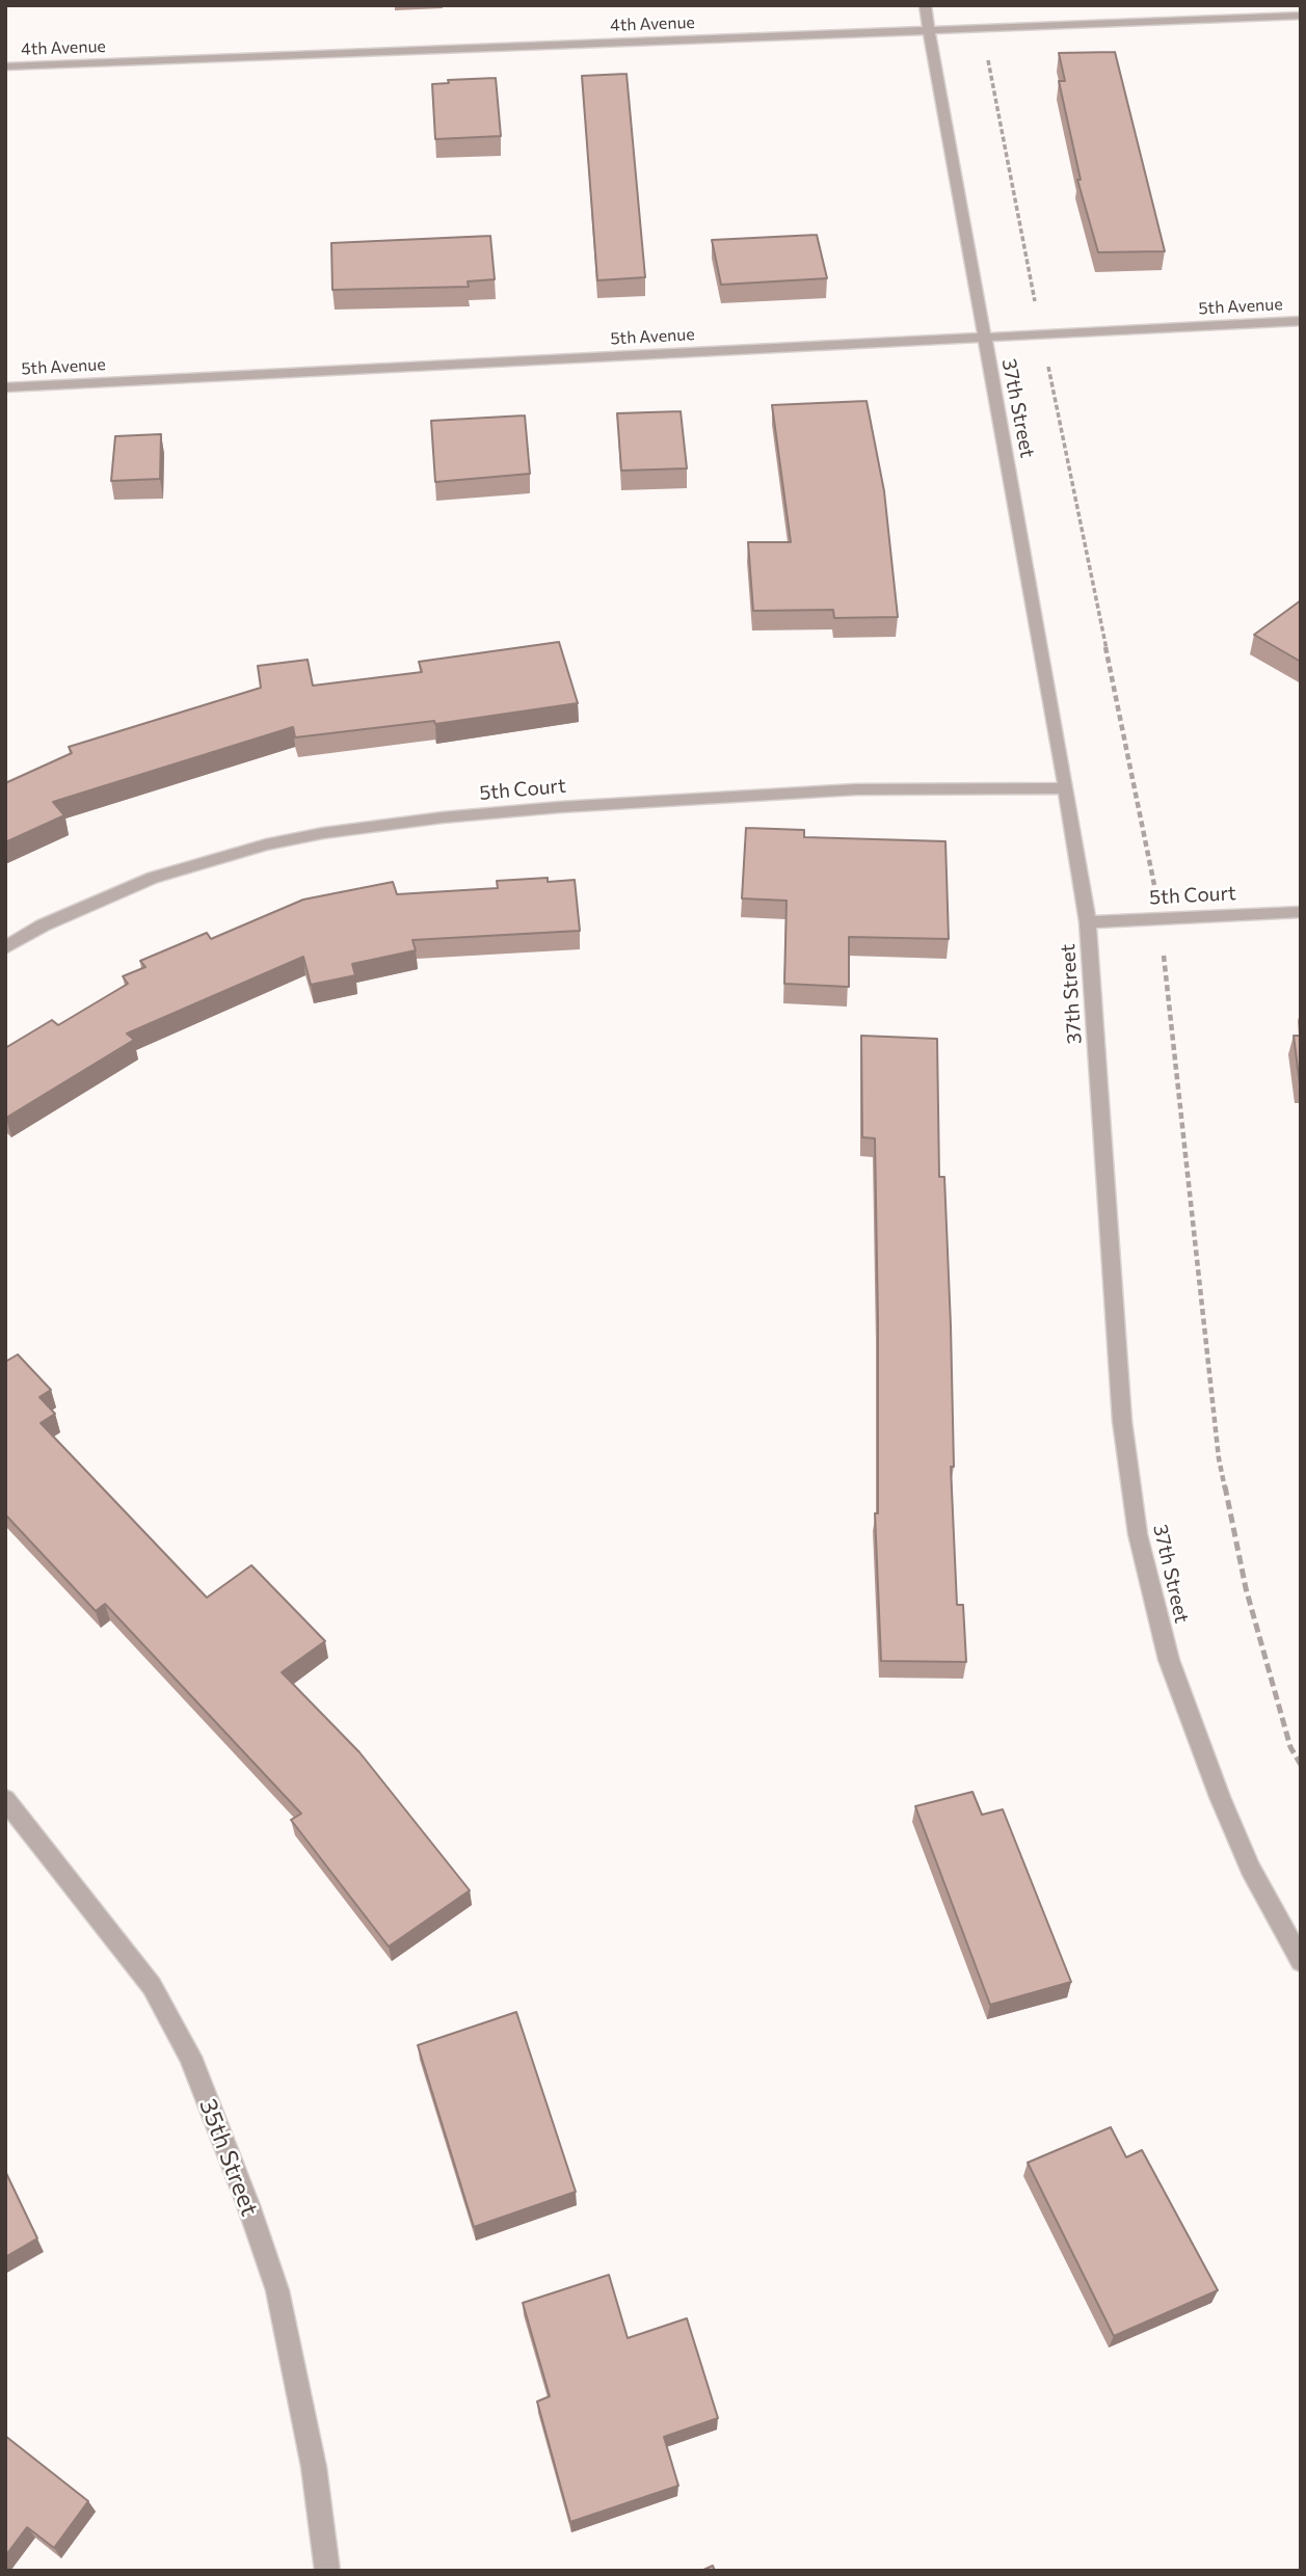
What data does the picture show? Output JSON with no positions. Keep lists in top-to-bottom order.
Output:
{
  "streets": {
    "street": [
      "4th Avenue",
      "5th Avenue",
      "37th Street",
      "5th Court",
      "35th Street"
    ]
  },
  "crossings": [
    ["4th Avenue", "37th Street"],
    ["5th Avenue", "37th Street"],
    ["37th Street", "5th Court"]
  ]
}
